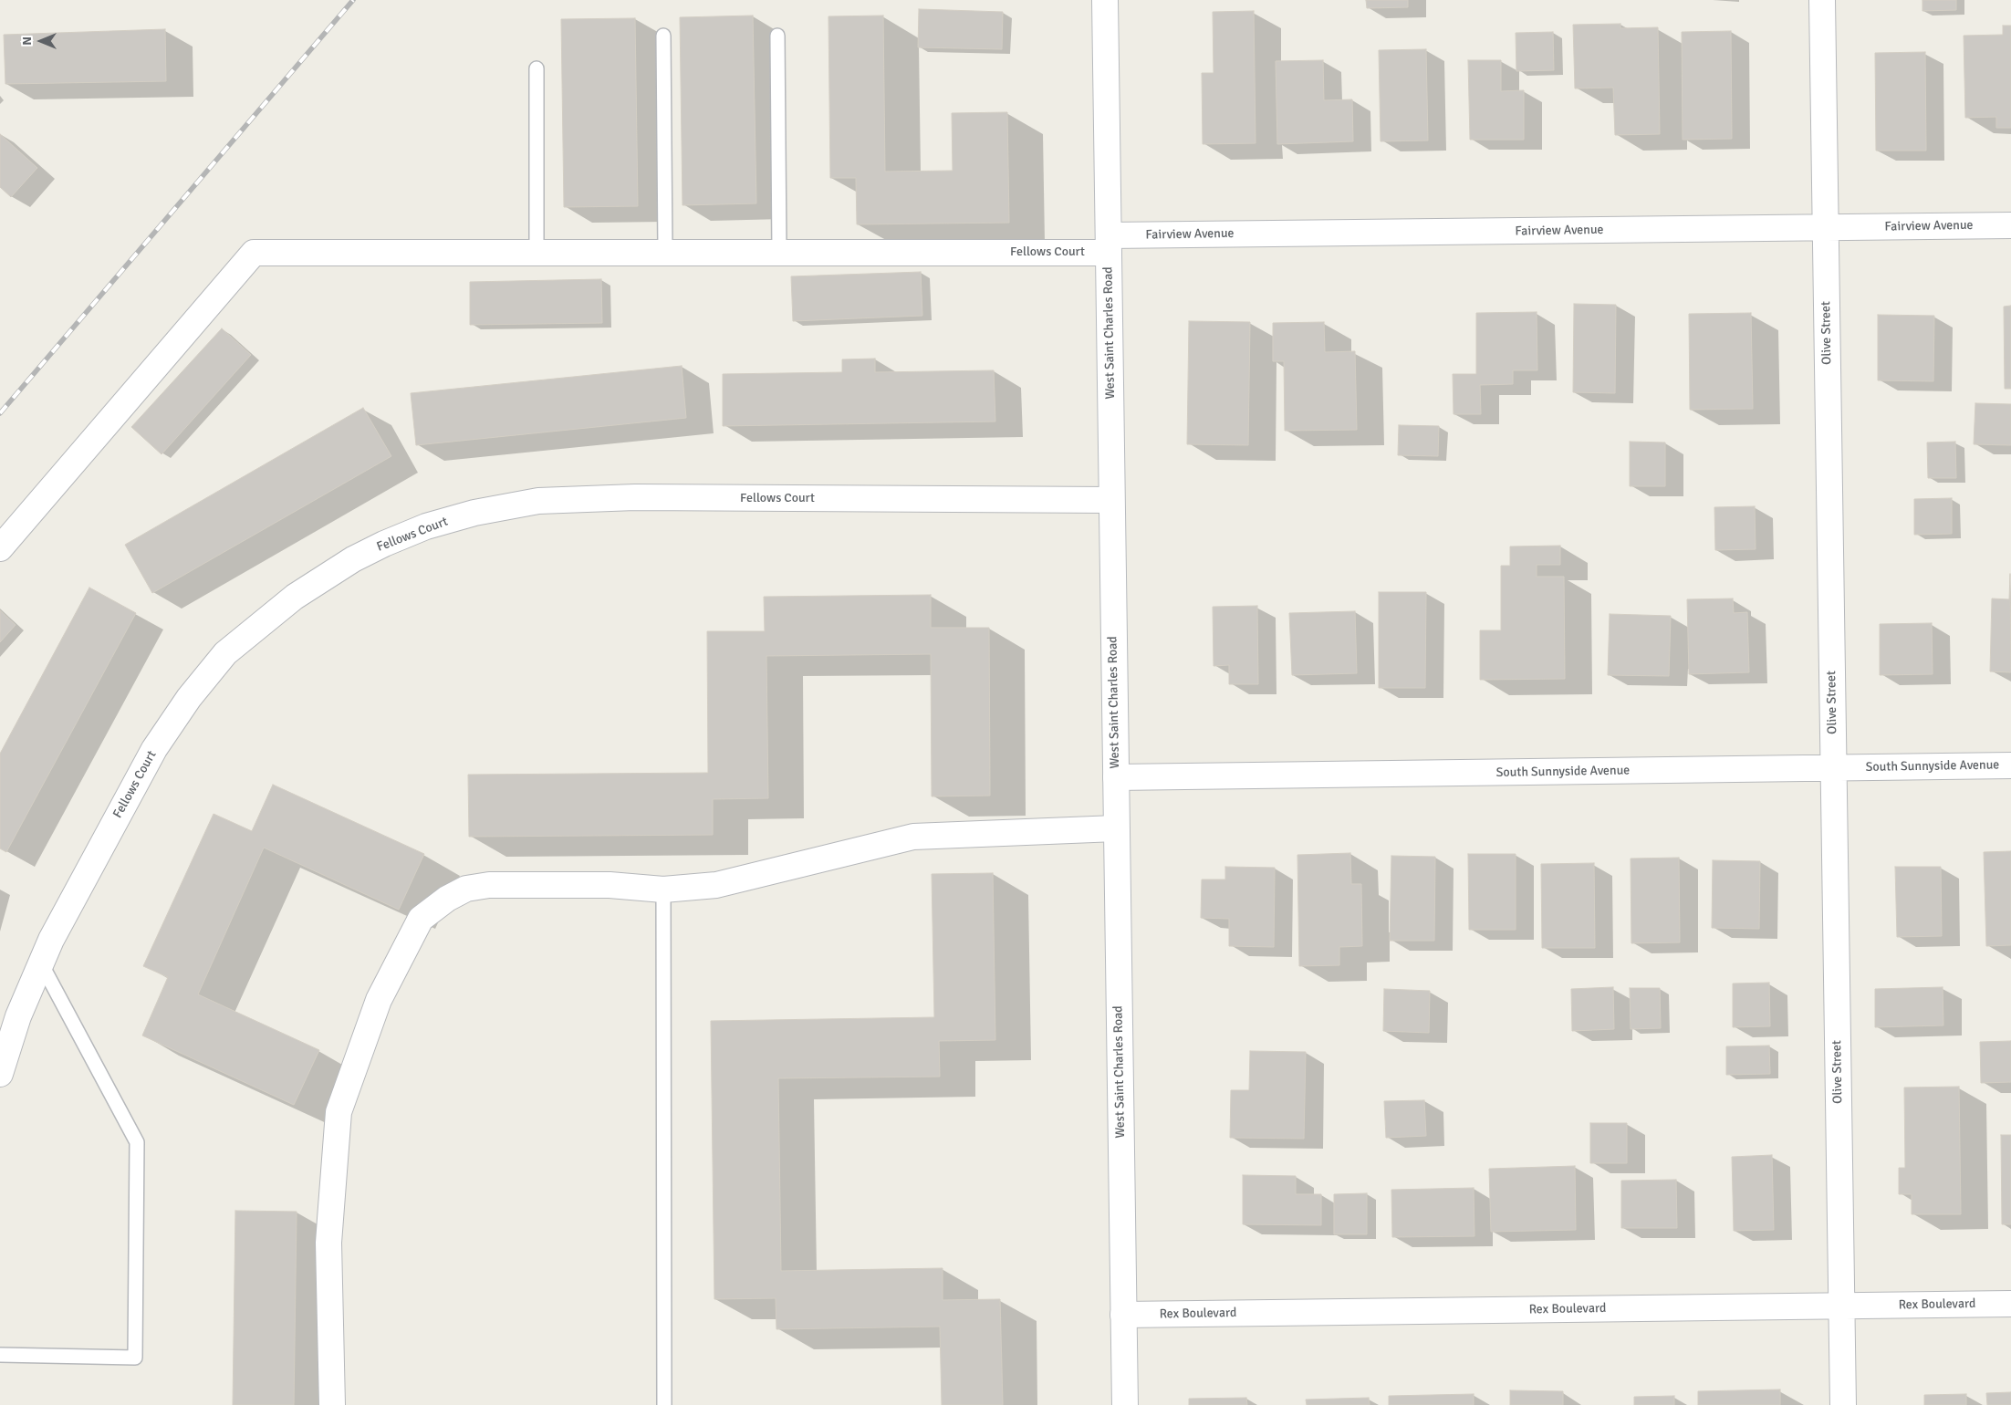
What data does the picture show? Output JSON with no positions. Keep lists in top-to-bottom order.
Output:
{
  "streets": {
    "street": [
      "Fairview Avenue",
      "Fellows Court",
      "West Saint Charles Road",
      "Olive Street",
      "South Sunnyside Avenue",
      "Rex Boulevard"
    ]
  },
  "crossings": [
    ["Fairview Avenue", "Fellows Court"],
    ["Fairview Avenue", "West Saint Charles Road"],
    ["Fairview Avenue", "Olive Street"],
    ["Fellows Court", "West Saint Charles Road"],
    ["West Saint Charles Road", "South Sunnyside Avenue"],
    ["West Saint Charles Road", "Rex Boulevard"],
    ["Olive Street", "South Sunnyside Avenue"],
    ["Olive Street", "Rex Boulevard"]
  ],
  "north": "left"
}
